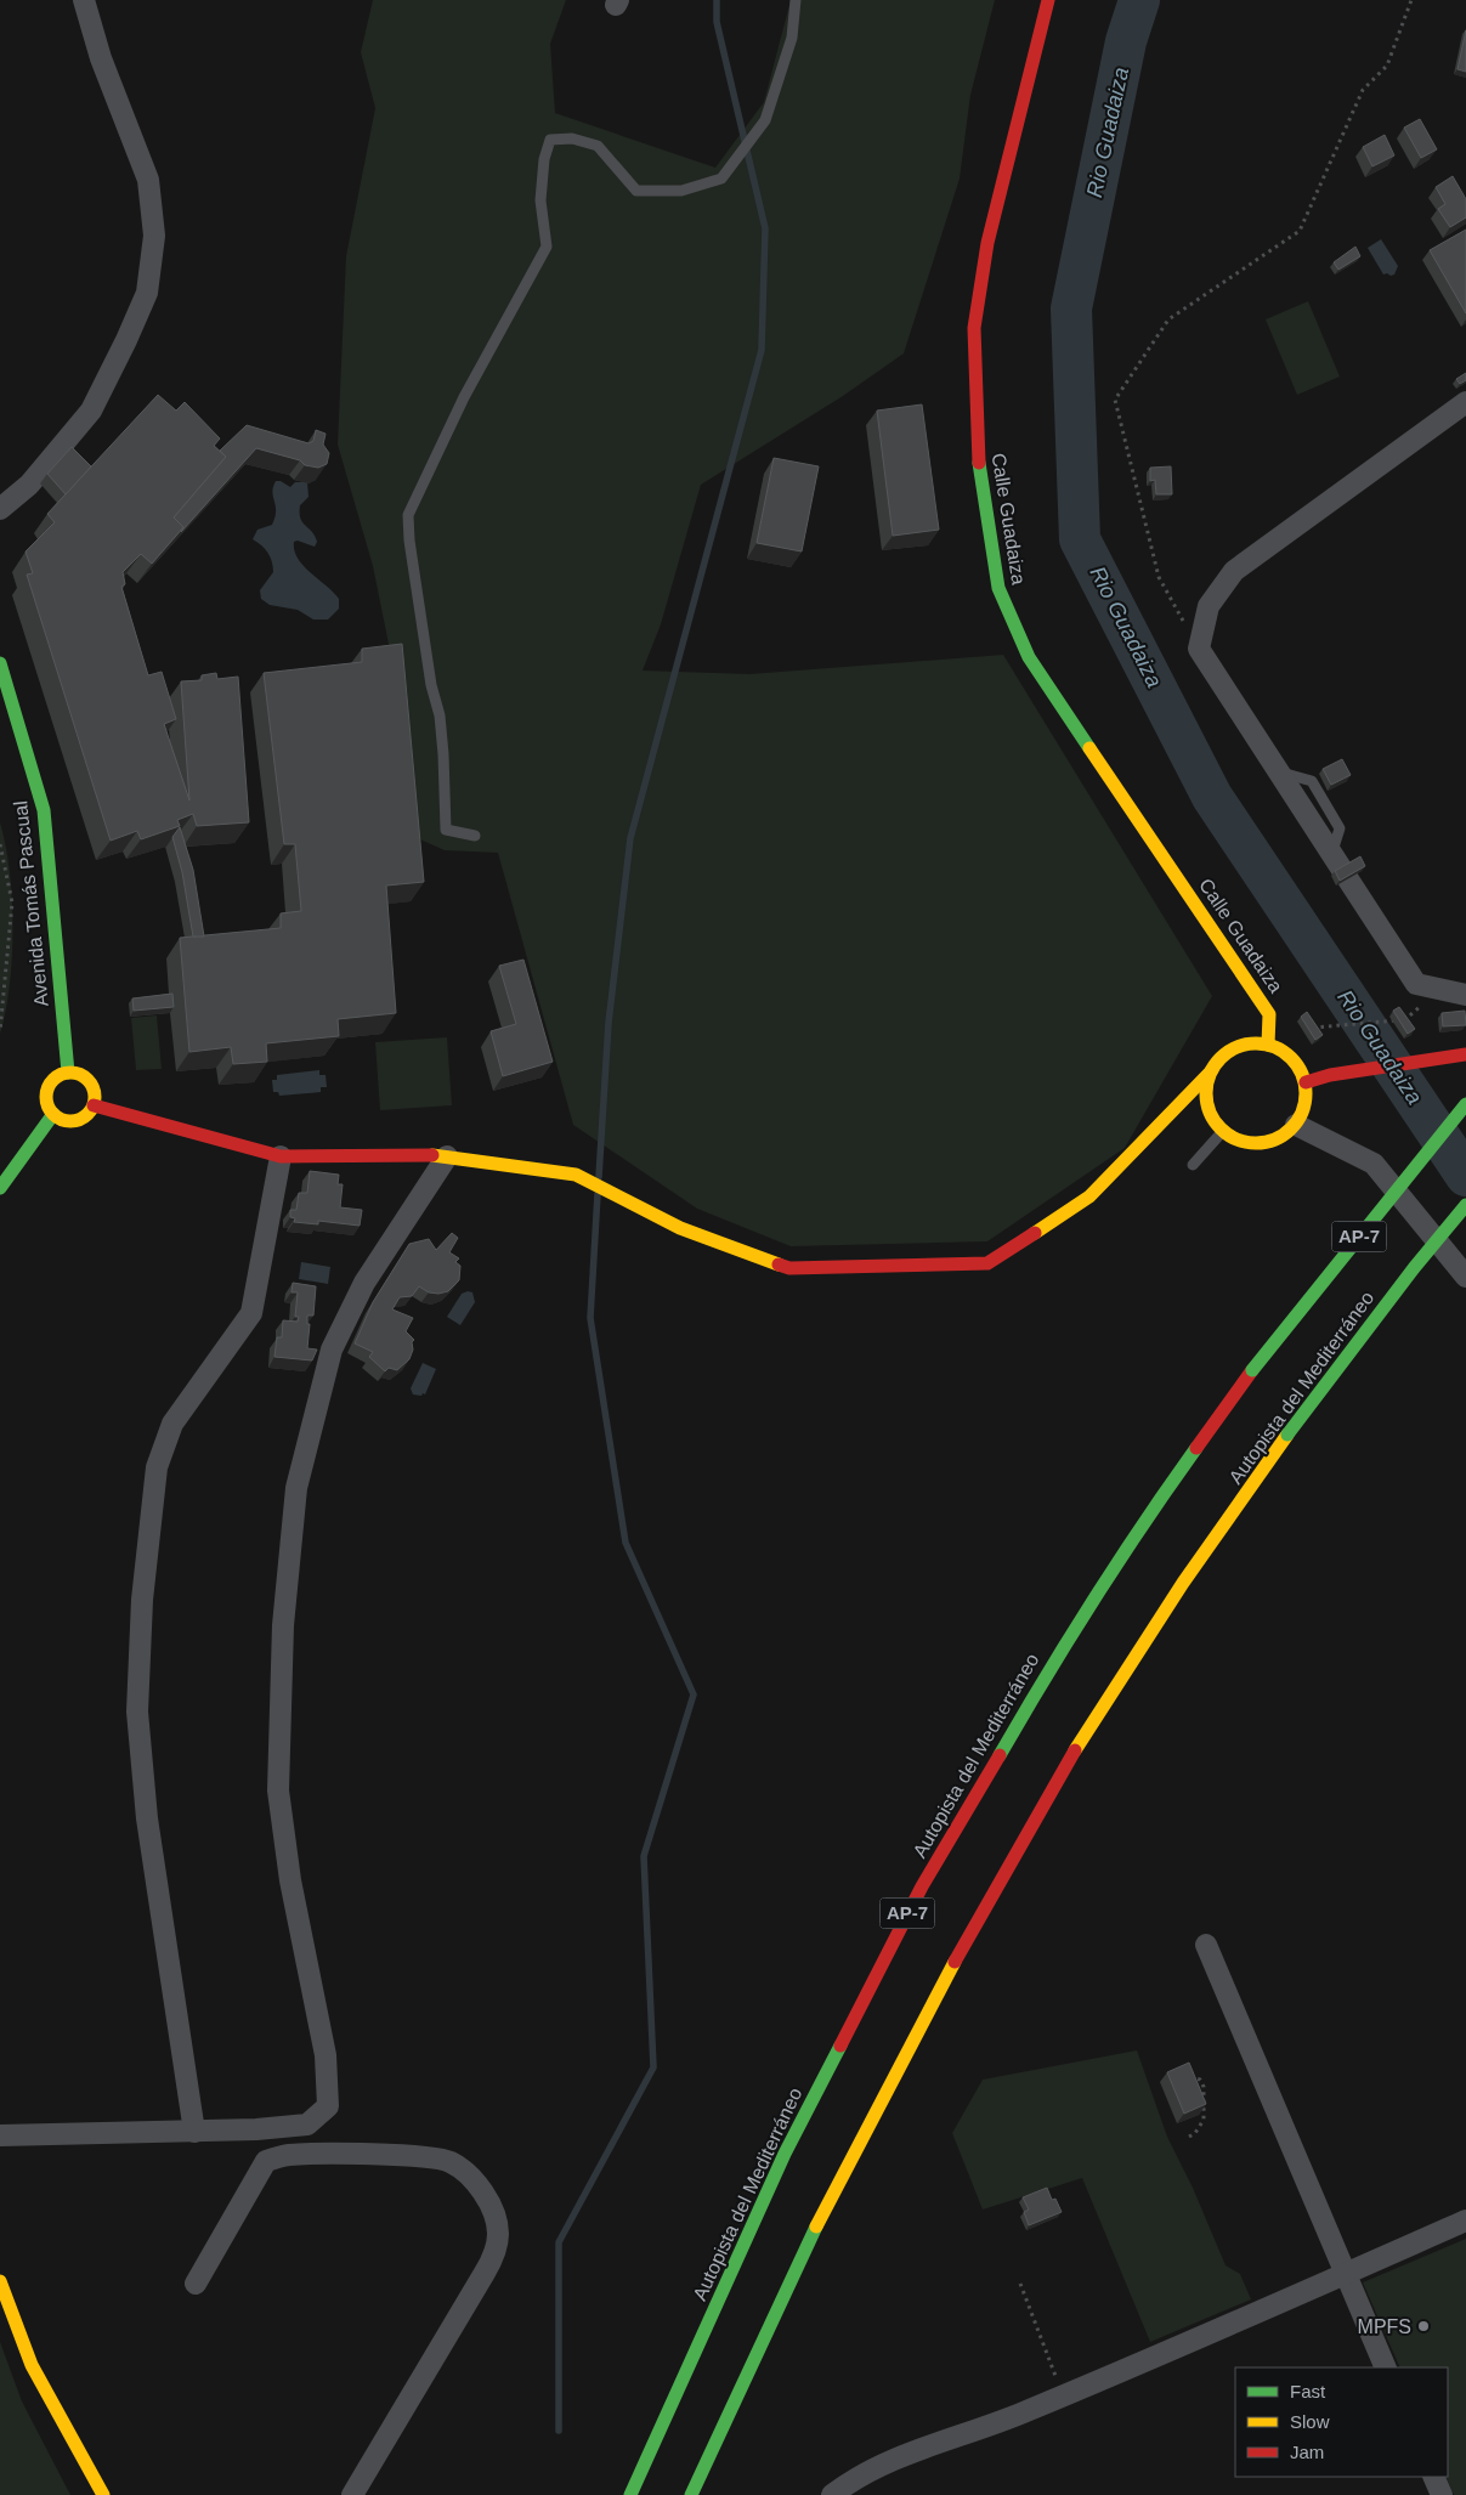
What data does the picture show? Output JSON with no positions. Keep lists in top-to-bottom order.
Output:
{
  "streets": {
    "main road": [
      "Calle Guadaiza",
      "Avenida Tomás Pascual",
      "AP-7",
      "Autopista del Mediterráneo"
    ]
  },
  "water": ["Rio Guadaiza"],
  "places": ["MPFS"],
  "legend": ["Fast", "Slow", "Jam"]
}
